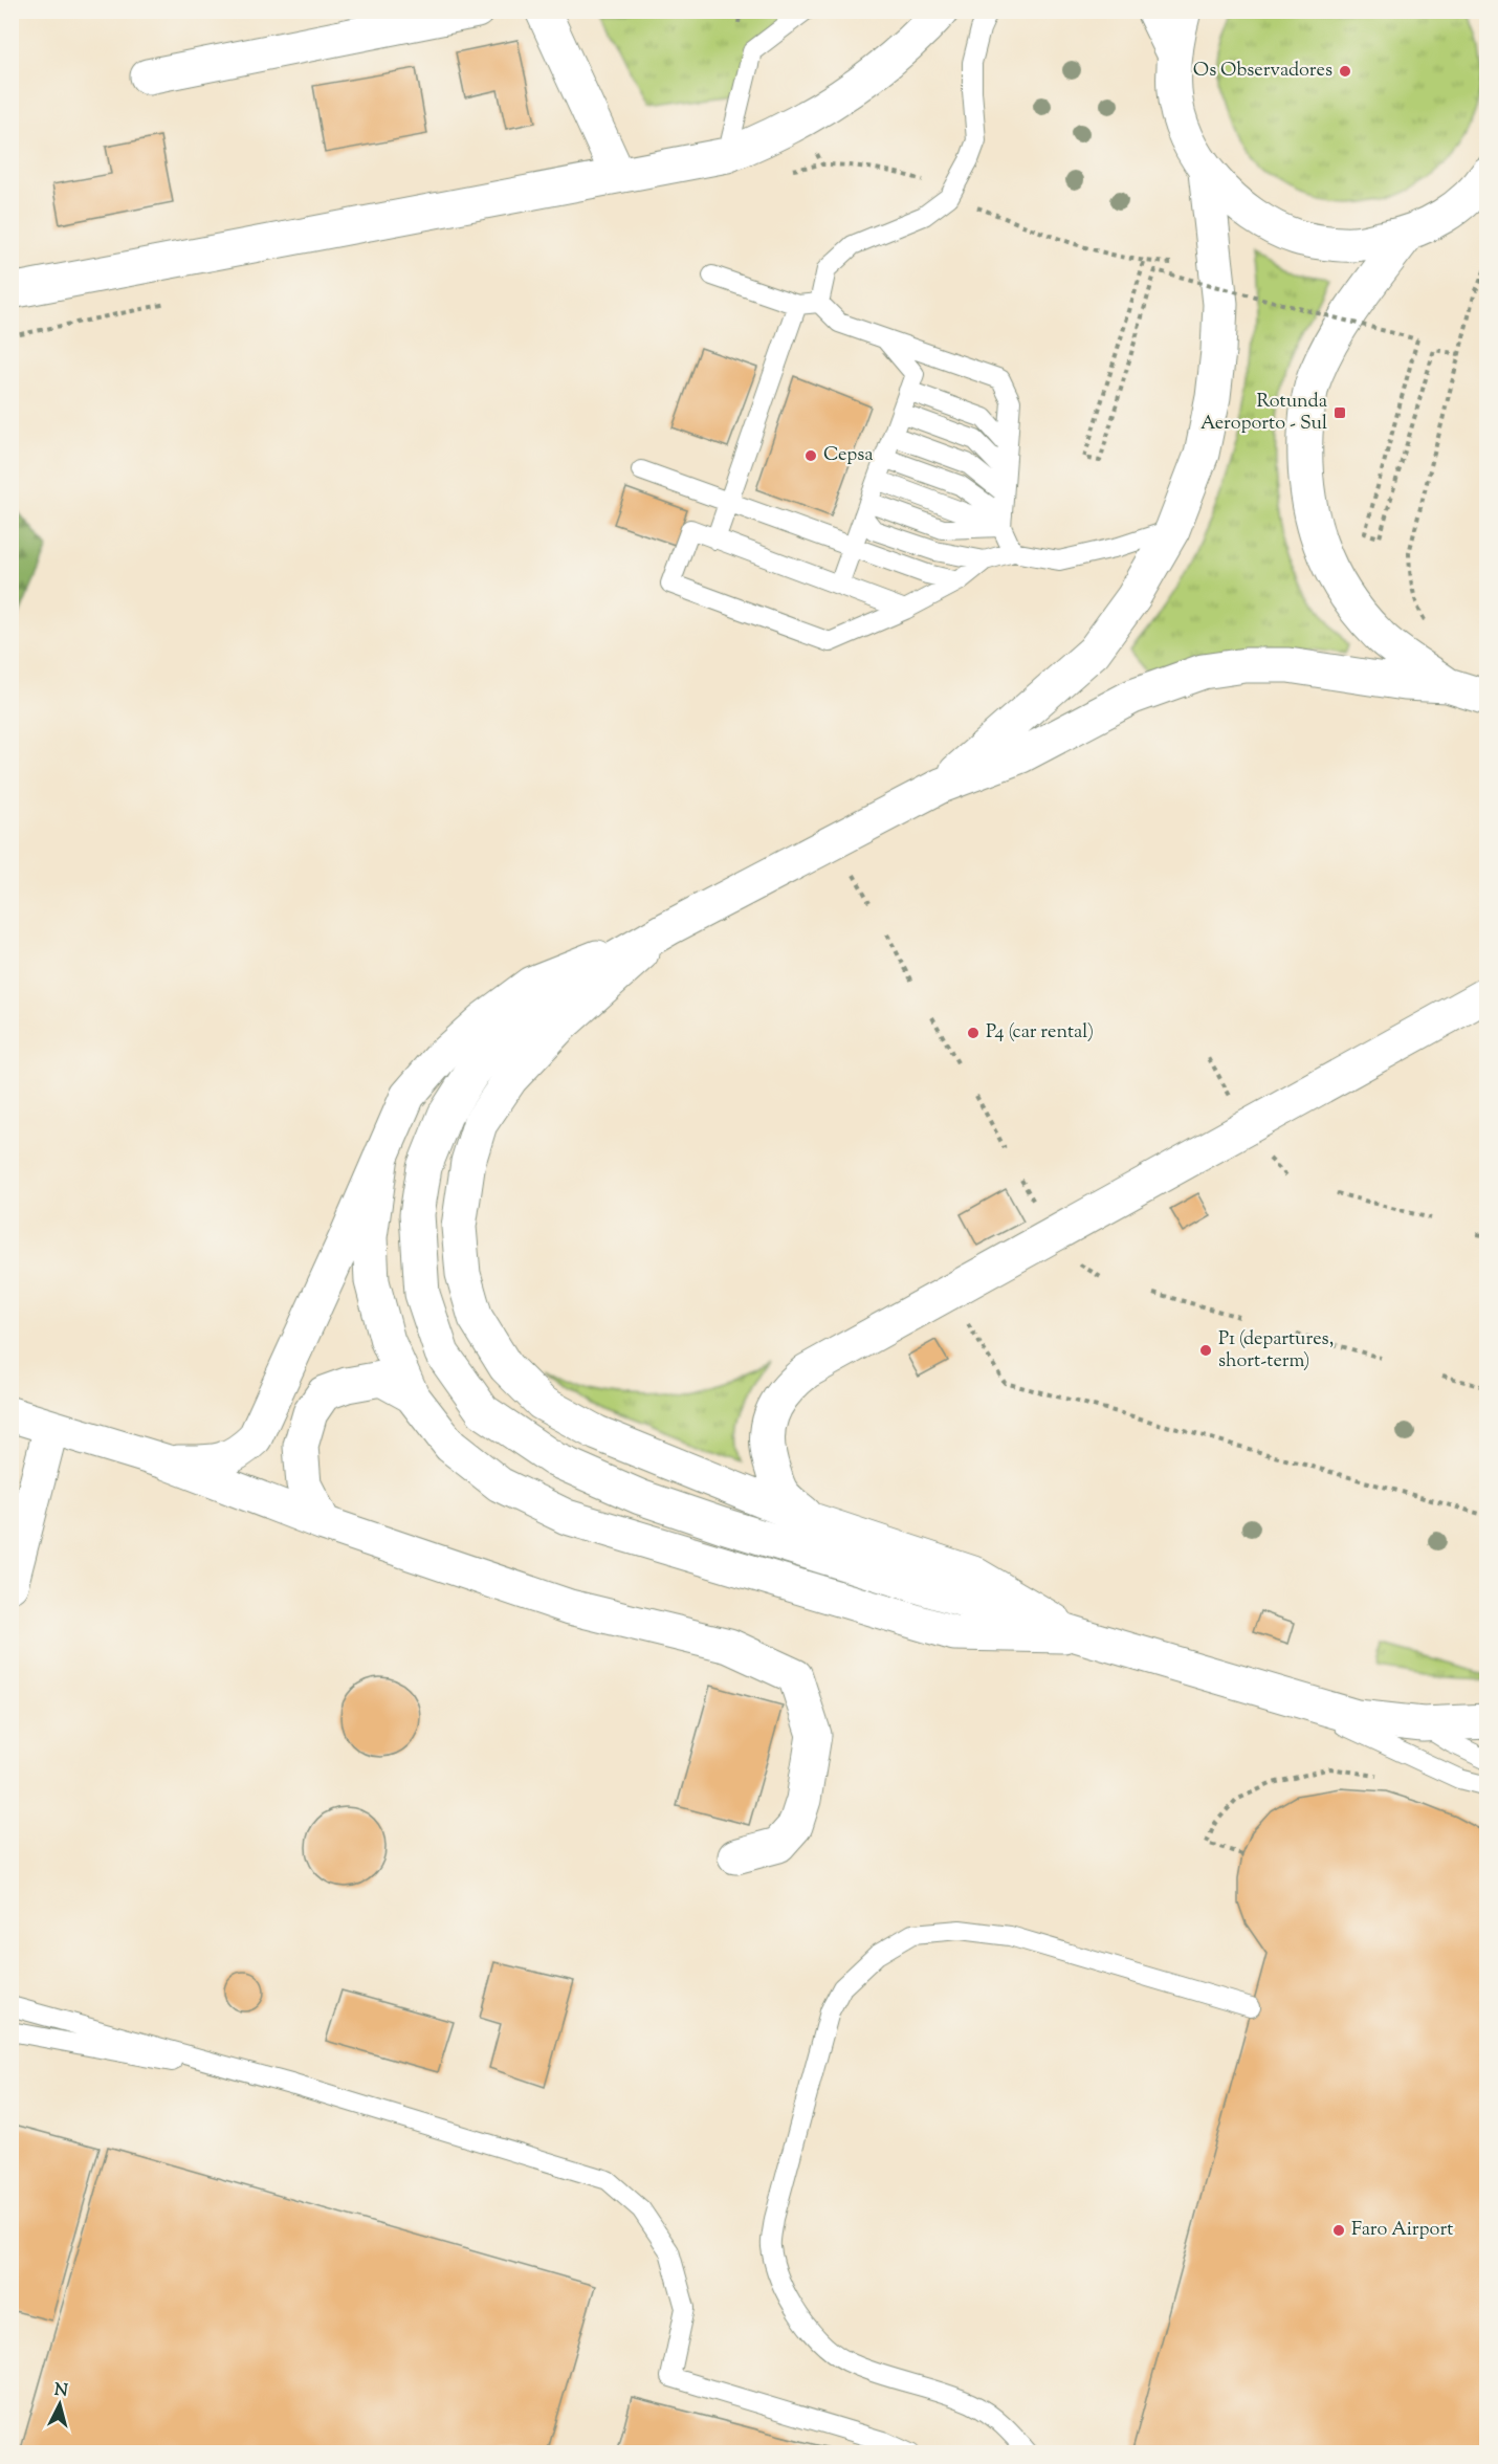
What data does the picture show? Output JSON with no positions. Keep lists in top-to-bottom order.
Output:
{
  "places": {
    "other": [
      "Os Observadores",
      "Cepsa",
      "P4 (car rental)",
      "P1 (departures, short-term)",
      "Faro Airport"
    ],
    "transit": ["Rotunda Aeroporto - Sul"]
  },
  "north": "top"
}
